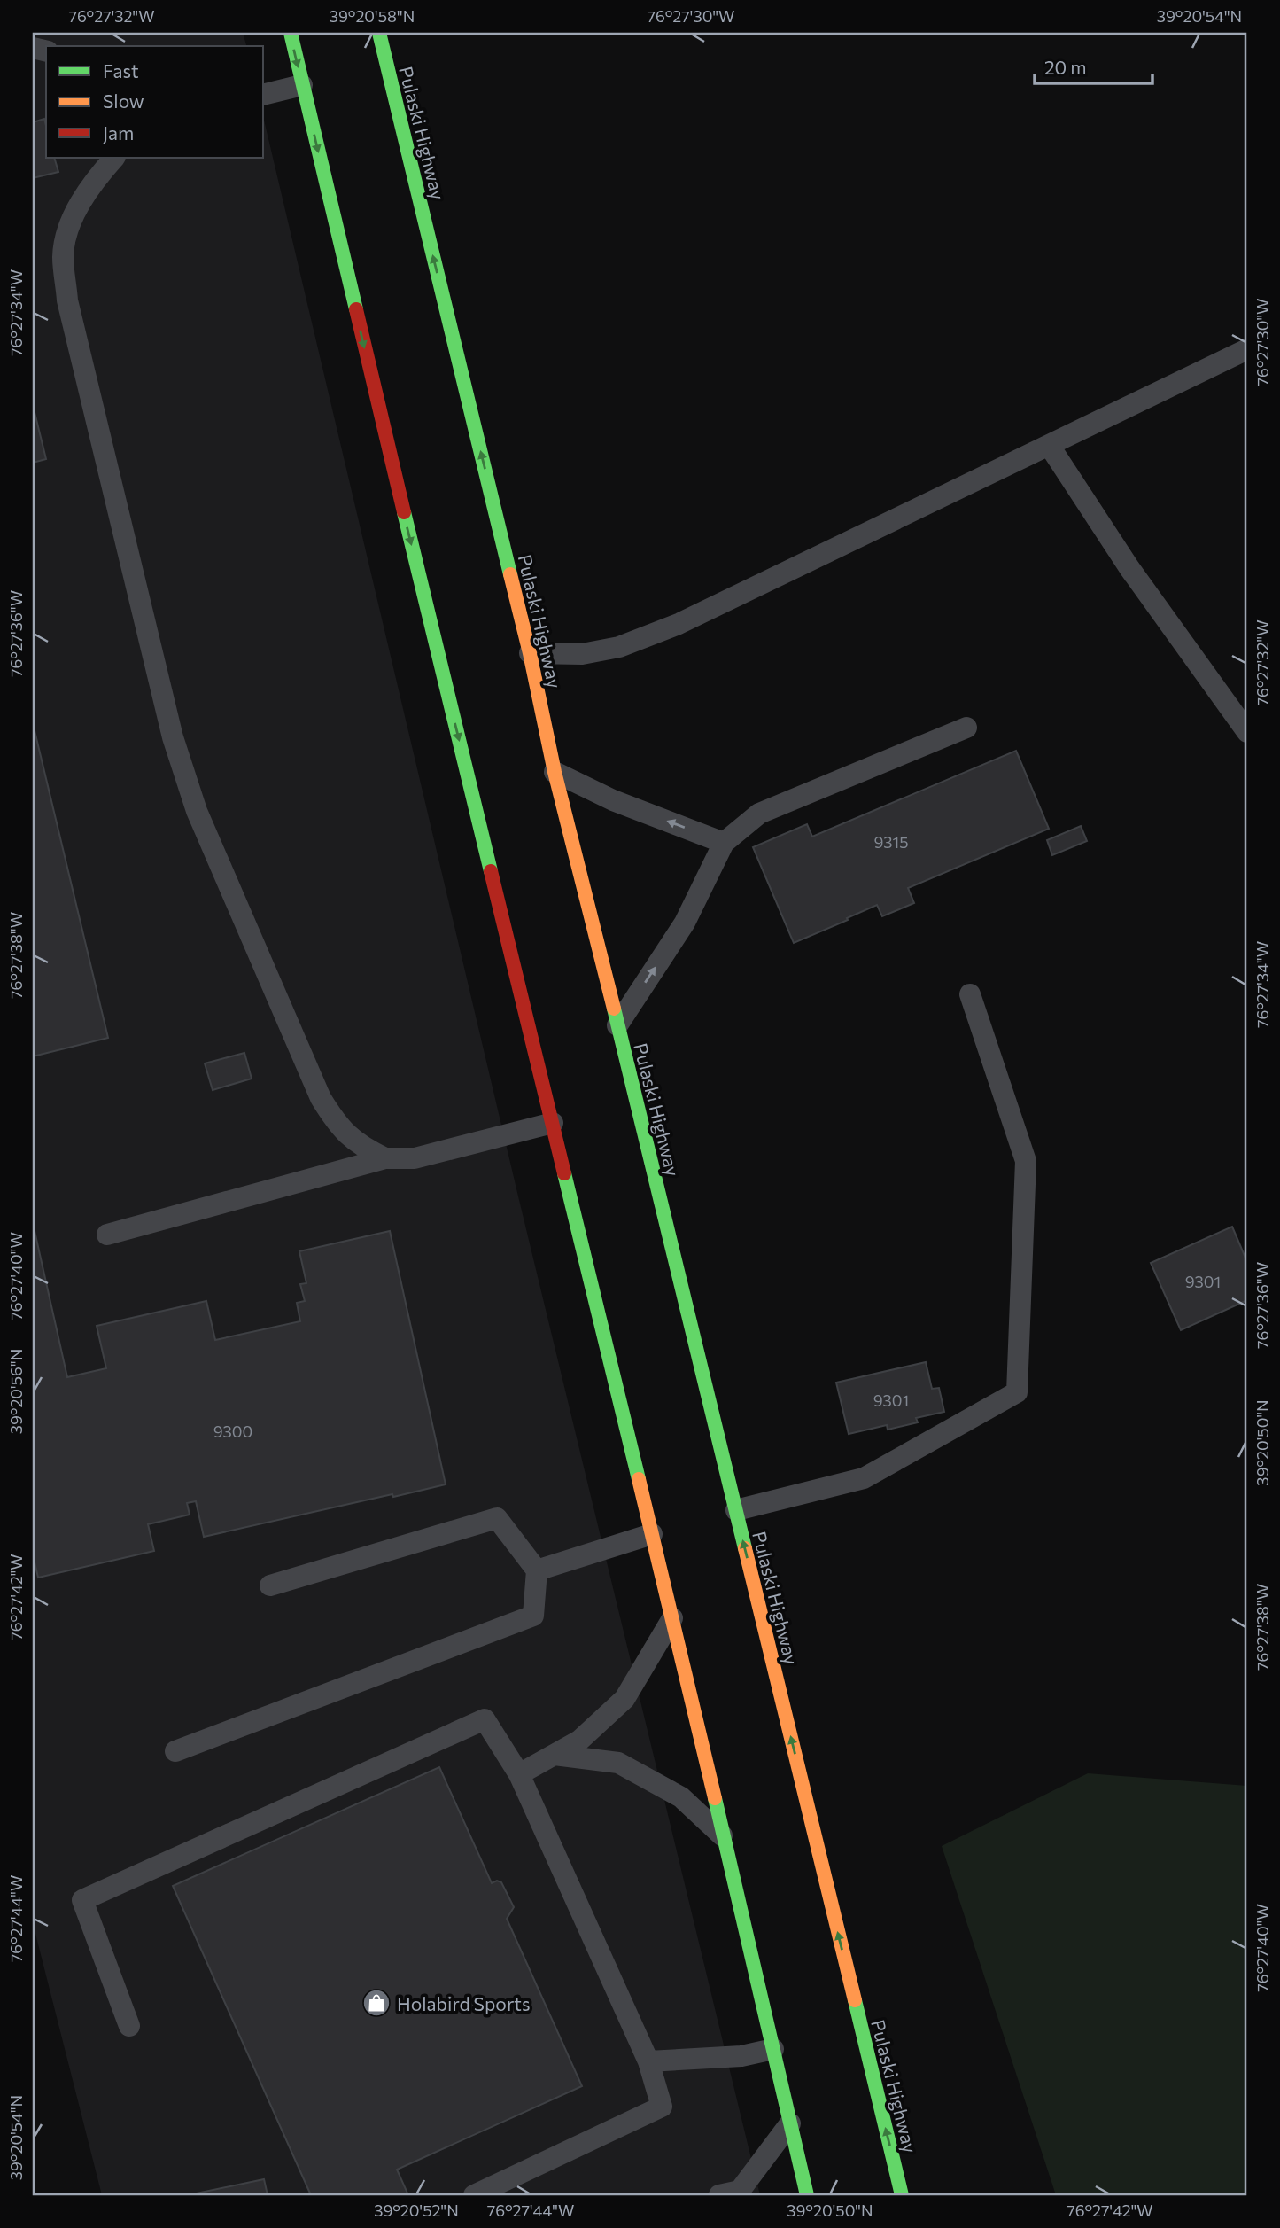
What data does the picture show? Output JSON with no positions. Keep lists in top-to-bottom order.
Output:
{
  "streets": {
    "highway": ["Pulaski Highway"]
  },
  "places": {
    "shop": ["Holabird Sports"]
  },
  "house_numbers": [
    "9315",
    "9301",
    "9301",
    "9300"
  ],
  "legend": ["Fast", "Slow", "Jam"],
  "scale_bar": "20 m",
  "coordinates": [
    "76°27'32\"W",
    "39°20'58\"N",
    "76°27'30\"W",
    "39°20'54\"N",
    "76°27'34\"W",
    "76°27'36\"W",
    "76°27'38\"W",
    "76°27'40\"W",
    "39°20'56\"N",
    "39°20'50\"N",
    "76°27'42\"W",
    "76°27'44\"W",
    "39°20'52\"N"
  ]
}
